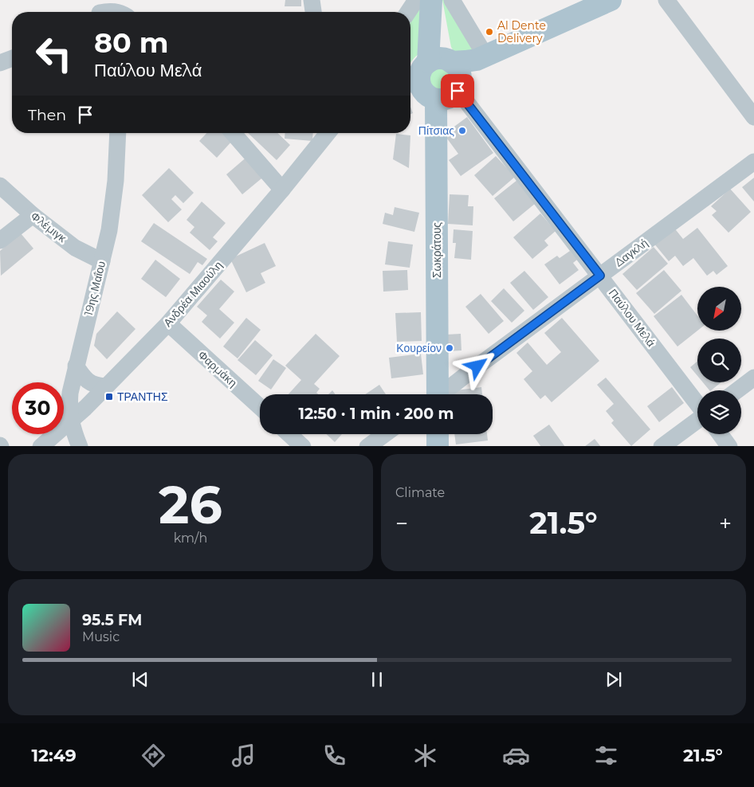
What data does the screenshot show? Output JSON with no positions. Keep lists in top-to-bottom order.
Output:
{
  "streets": {
    "main road": ["Σωκράτους"],
    "street": [
      "Φλέμιγκ",
      "Δαγκλή",
      "19ης Μαΐου",
      "Ανδρέα Μιαούλη",
      "Παύλου Μελά",
      "Φαρμάκη"
    ]
  },
  "crossings": [
    ["Φλέμιγκ", "19ης Μαΐου"],
    ["Δαγκλή", "Παύλου Μελά"],
    ["19ης Μαΐου", "Ανδρέα Μιαούλη"],
    ["Ανδρέα Μιαούλη", "Φαρμάκη"]
  ],
  "places": {
    "other": ["Al Dente Delivery", "Πίτσιας", "Κουρείον"],
    "transit": ["ΤΡΑΝΤΗΣ"]
  },
  "north": "bottom left",
  "page": {
    "turn": ["80 m", "Παύλου Μελά"],
    "then": "Then",
    "limit": "30",
    "trip": "12:50 · 1 min · 200 m",
    "tile": [
      ["26", "km/h"],
      "Climate"
    ],
    "heat": ["−", "21.5°", "+"],
    "song": ["95.5 FM", "Music"],
    "tabs": ["12:49", "21.5°"]
  }
}
